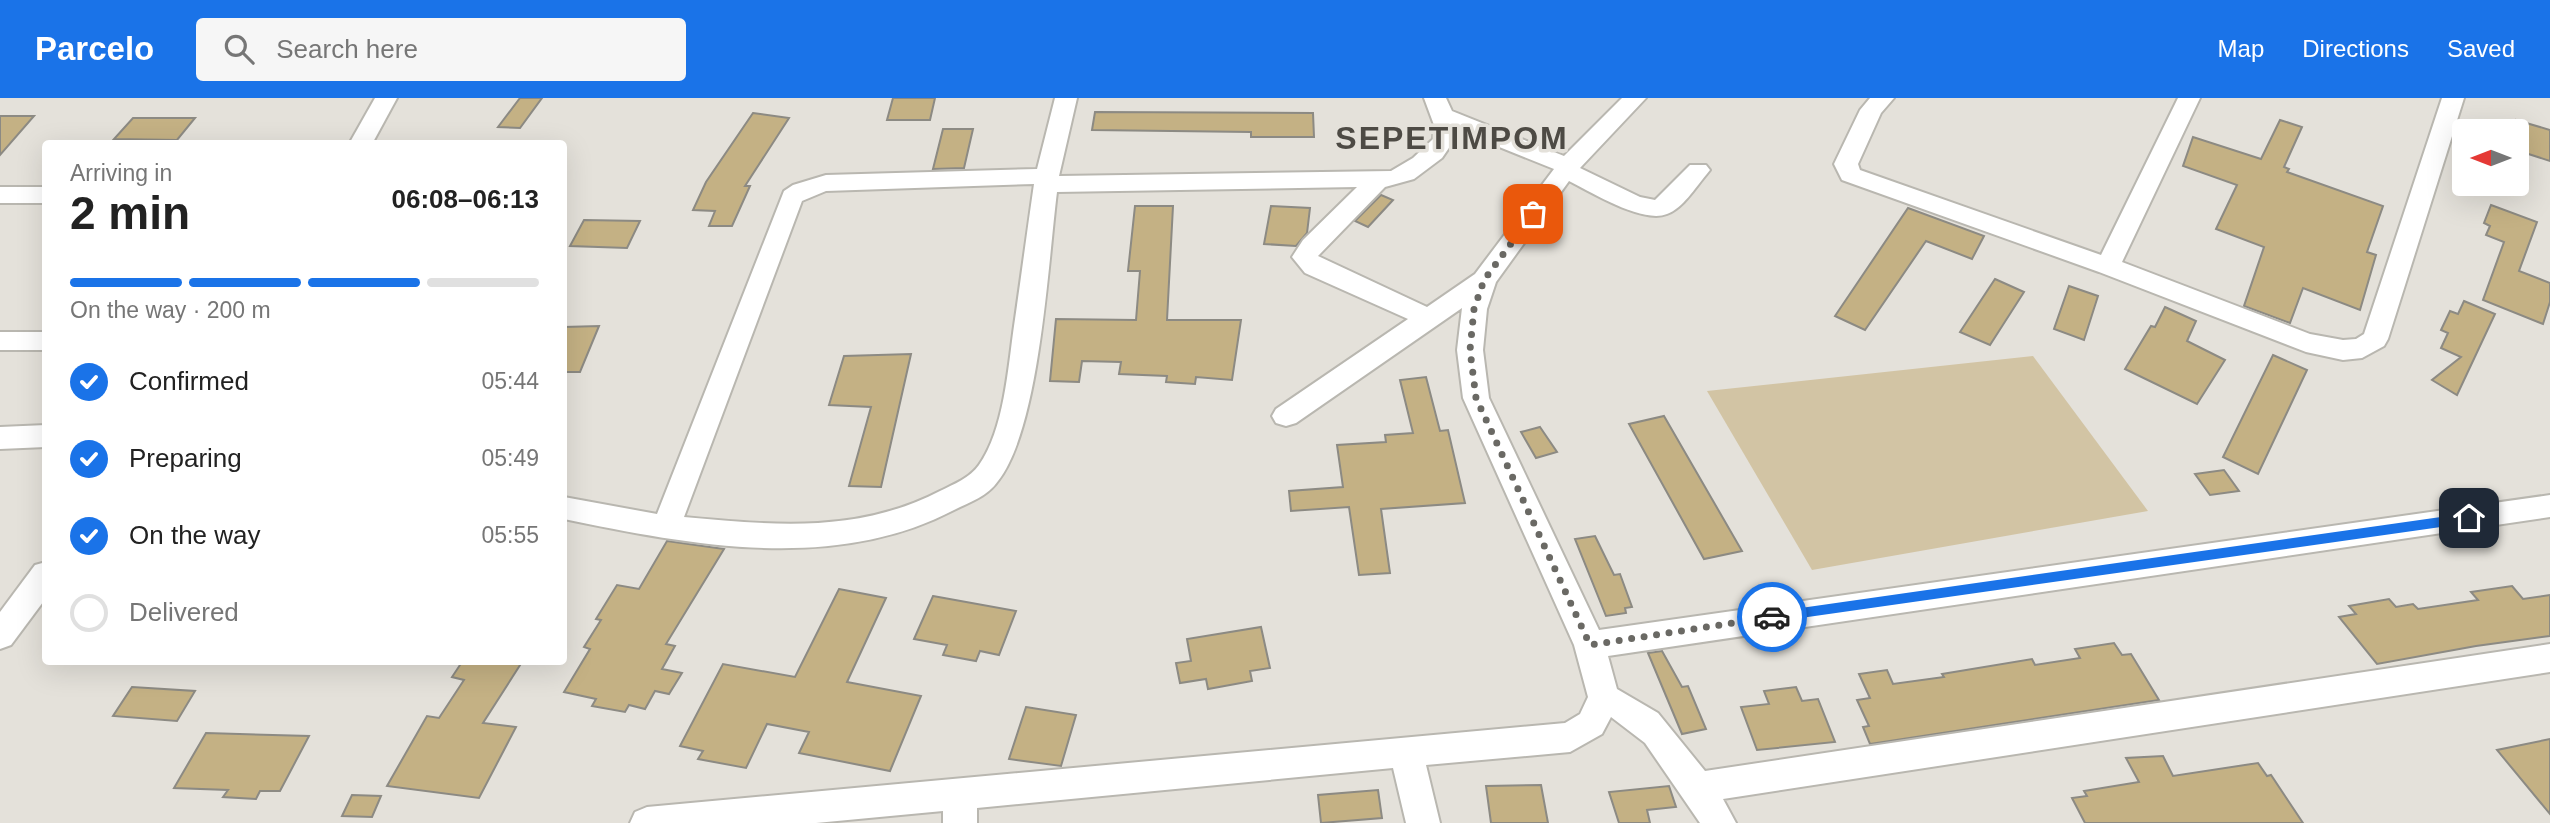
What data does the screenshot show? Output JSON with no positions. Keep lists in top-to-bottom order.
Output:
{
  "districts": ["SEPETIMPOM"],
  "north": "left",
  "page": {
    "header": "Parcelo",
    "search": "Search here",
    "nav": ["Map", "Directions", "Saved"],
    "heading": ["2 min", "Arriving in", "06:08–06:13"],
    "bar": "On the way · 200 m",
    "list": [
      ["Confirmed", "05:44"],
      ["Preparing", "05:49"],
      ["On the way", "05:55"],
      "Delivered"
    ]
  }
}
